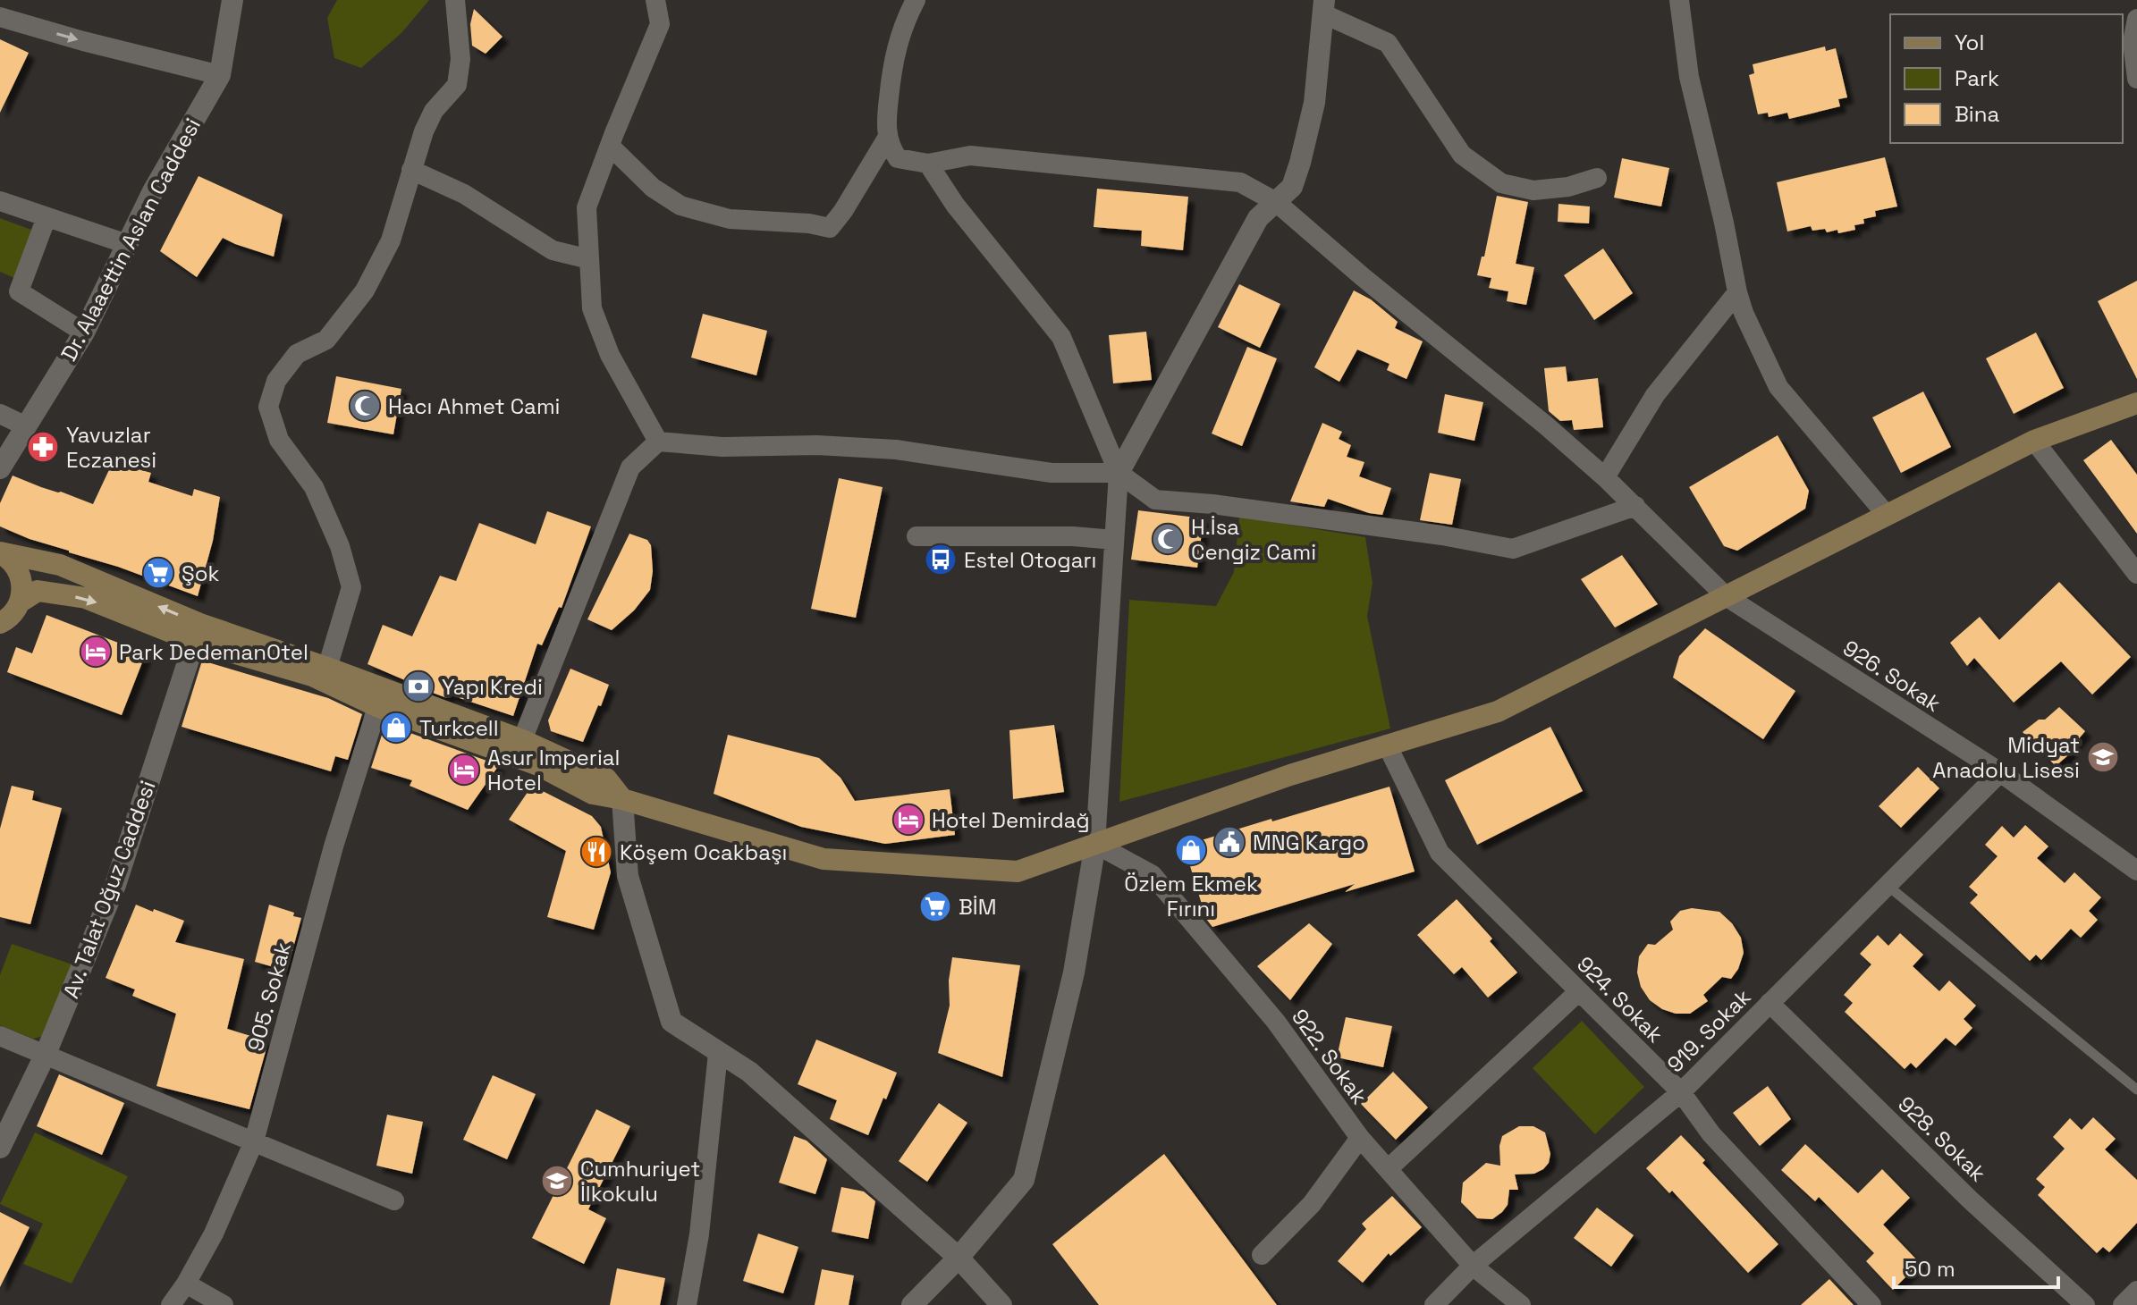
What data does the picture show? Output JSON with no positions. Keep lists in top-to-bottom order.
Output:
{
  "streets": {
    "street": [
      "Dr. Alaaettin Aslan Caddesi",
      "926. Sokak",
      "Av. Talat Oğuz Caddesi",
      "905. Sokak",
      "924. Sokak",
      "919. Sokak",
      "922. Sokak",
      "928. Sokak"
    ]
  },
  "crossings": [
    ["926. Sokak", "919. Sokak"],
    ["924. Sokak", "919. Sokak"],
    ["919. Sokak", "922. Sokak"],
    ["919. Sokak", "928. Sokak"]
  ],
  "places": {
    "mosque": ["Hacı Ahmet Cami", "H.İsa Cengiz Cami"],
    "pharmacy": ["Yavuzlar Eczanesi"],
    "bus stop": ["Estel Otogarı"],
    "supermarket": ["Şok", "BİM"],
    "hotel": ["Park DedemanOtel", "Asur Imperial Hotel", "Hotel Demirdağ"],
    "bank": ["Yapı Kredi"],
    "shop": ["Turkcell", "Özlem Ekmek Fırını"],
    "school or university": ["Midyat Anadolu Lisesi", "Cumhuriyet İlkokulu"],
    "public building": ["MNG Kargo"],
    "restaurant": ["Köşem Ocakbaşı"]
  },
  "legend": ["Yol", "Park", "Bina"],
  "scale_bar": "50 m"
}
